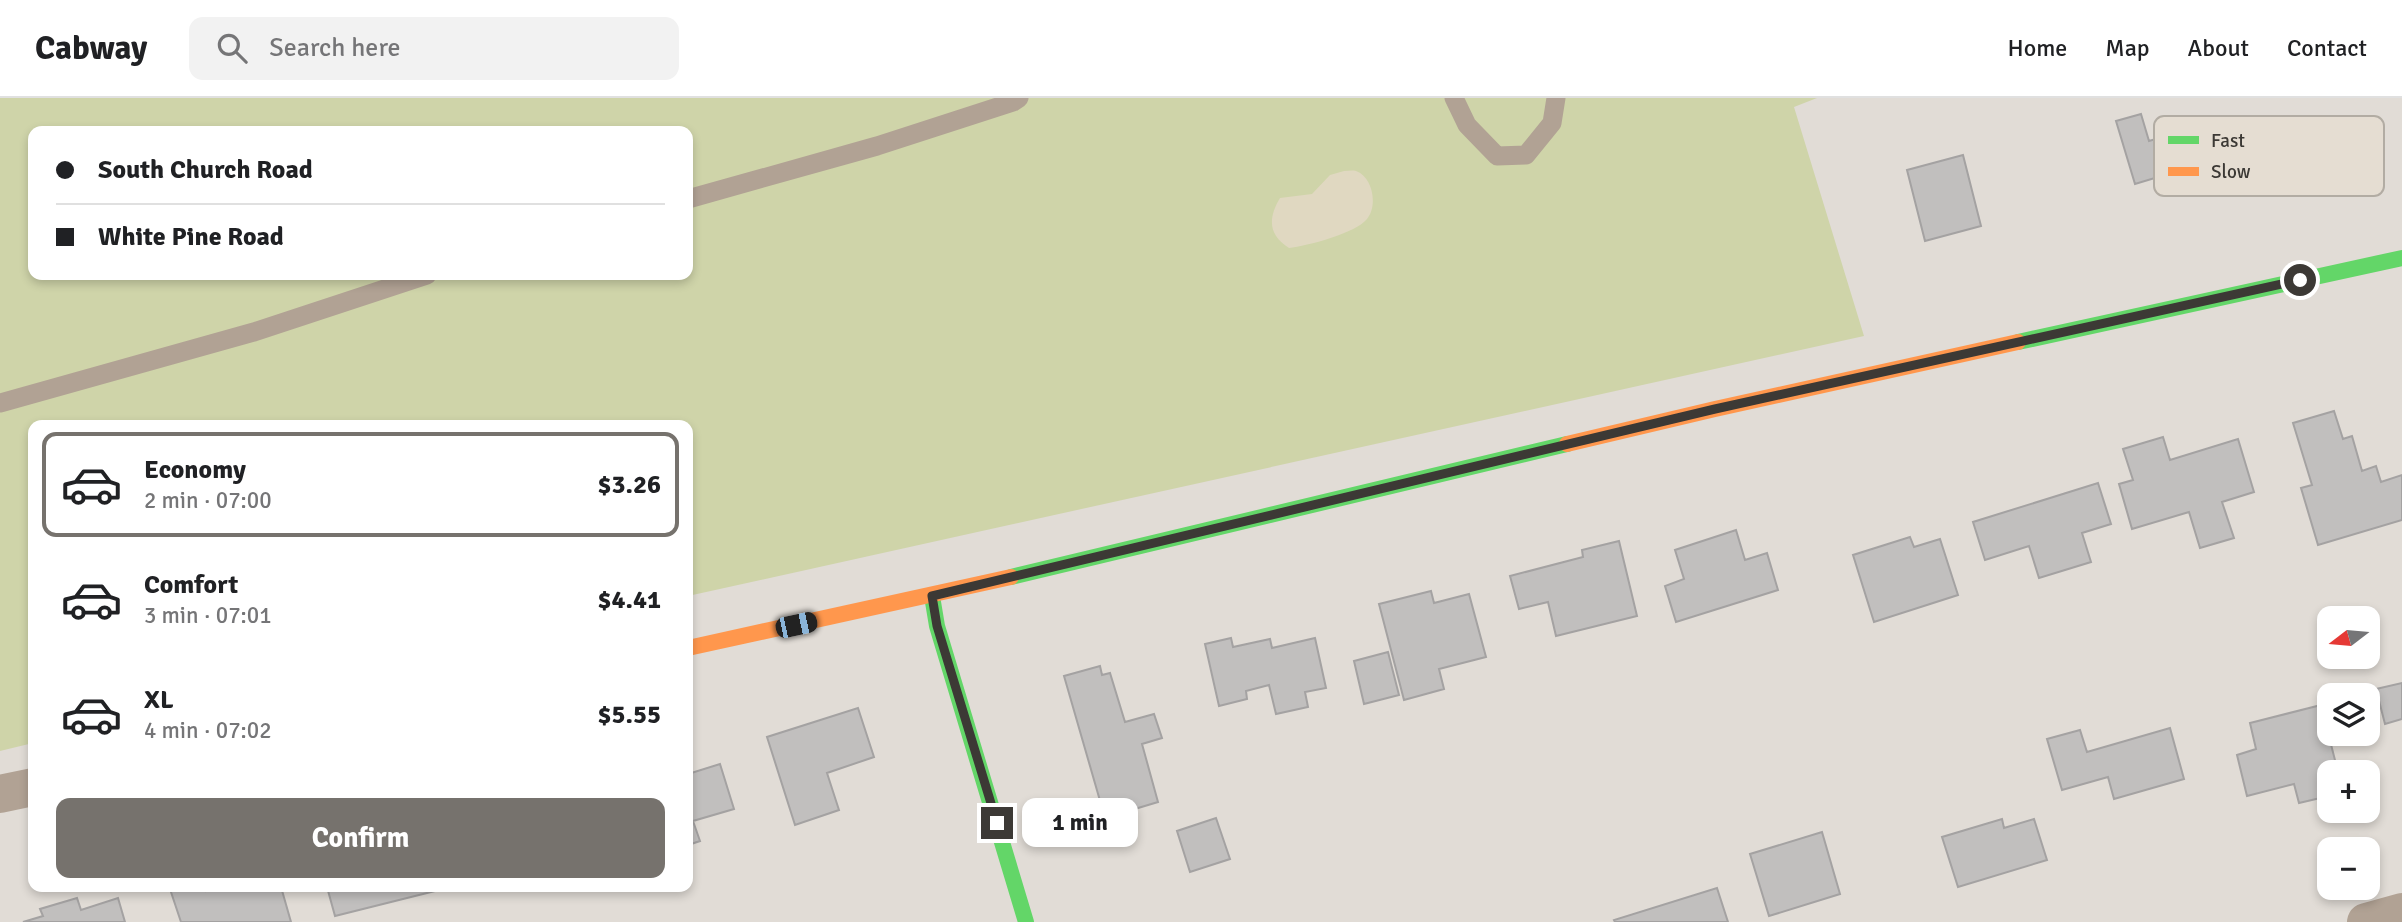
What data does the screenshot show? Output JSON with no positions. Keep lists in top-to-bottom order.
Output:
{
  "legend": ["Fast", "Slow"],
  "north": "left",
  "page": {
    "header": "Cabway",
    "search": "Search here",
    "nav": [
      "Home",
      "Map",
      "About",
      "Contact"
    ],
    "banner": ["South Church Road", "White Pine Road"],
    "list": [
      {
        "name": "Economy",
        "note": "2 min · 07:00",
        "value": "$3.26"
      },
      {
        "name": "Comfort",
        "note": "3 min · 07:01",
        "value": "$4.41"
      },
      {
        "name": "XL",
        "note": "4 min · 07:02",
        "value": "$5.55"
      }
    ],
    "map_buttons": ["+", "−"],
    "buttons": "Confirm",
    "bubble": "1 min"
  }
}
